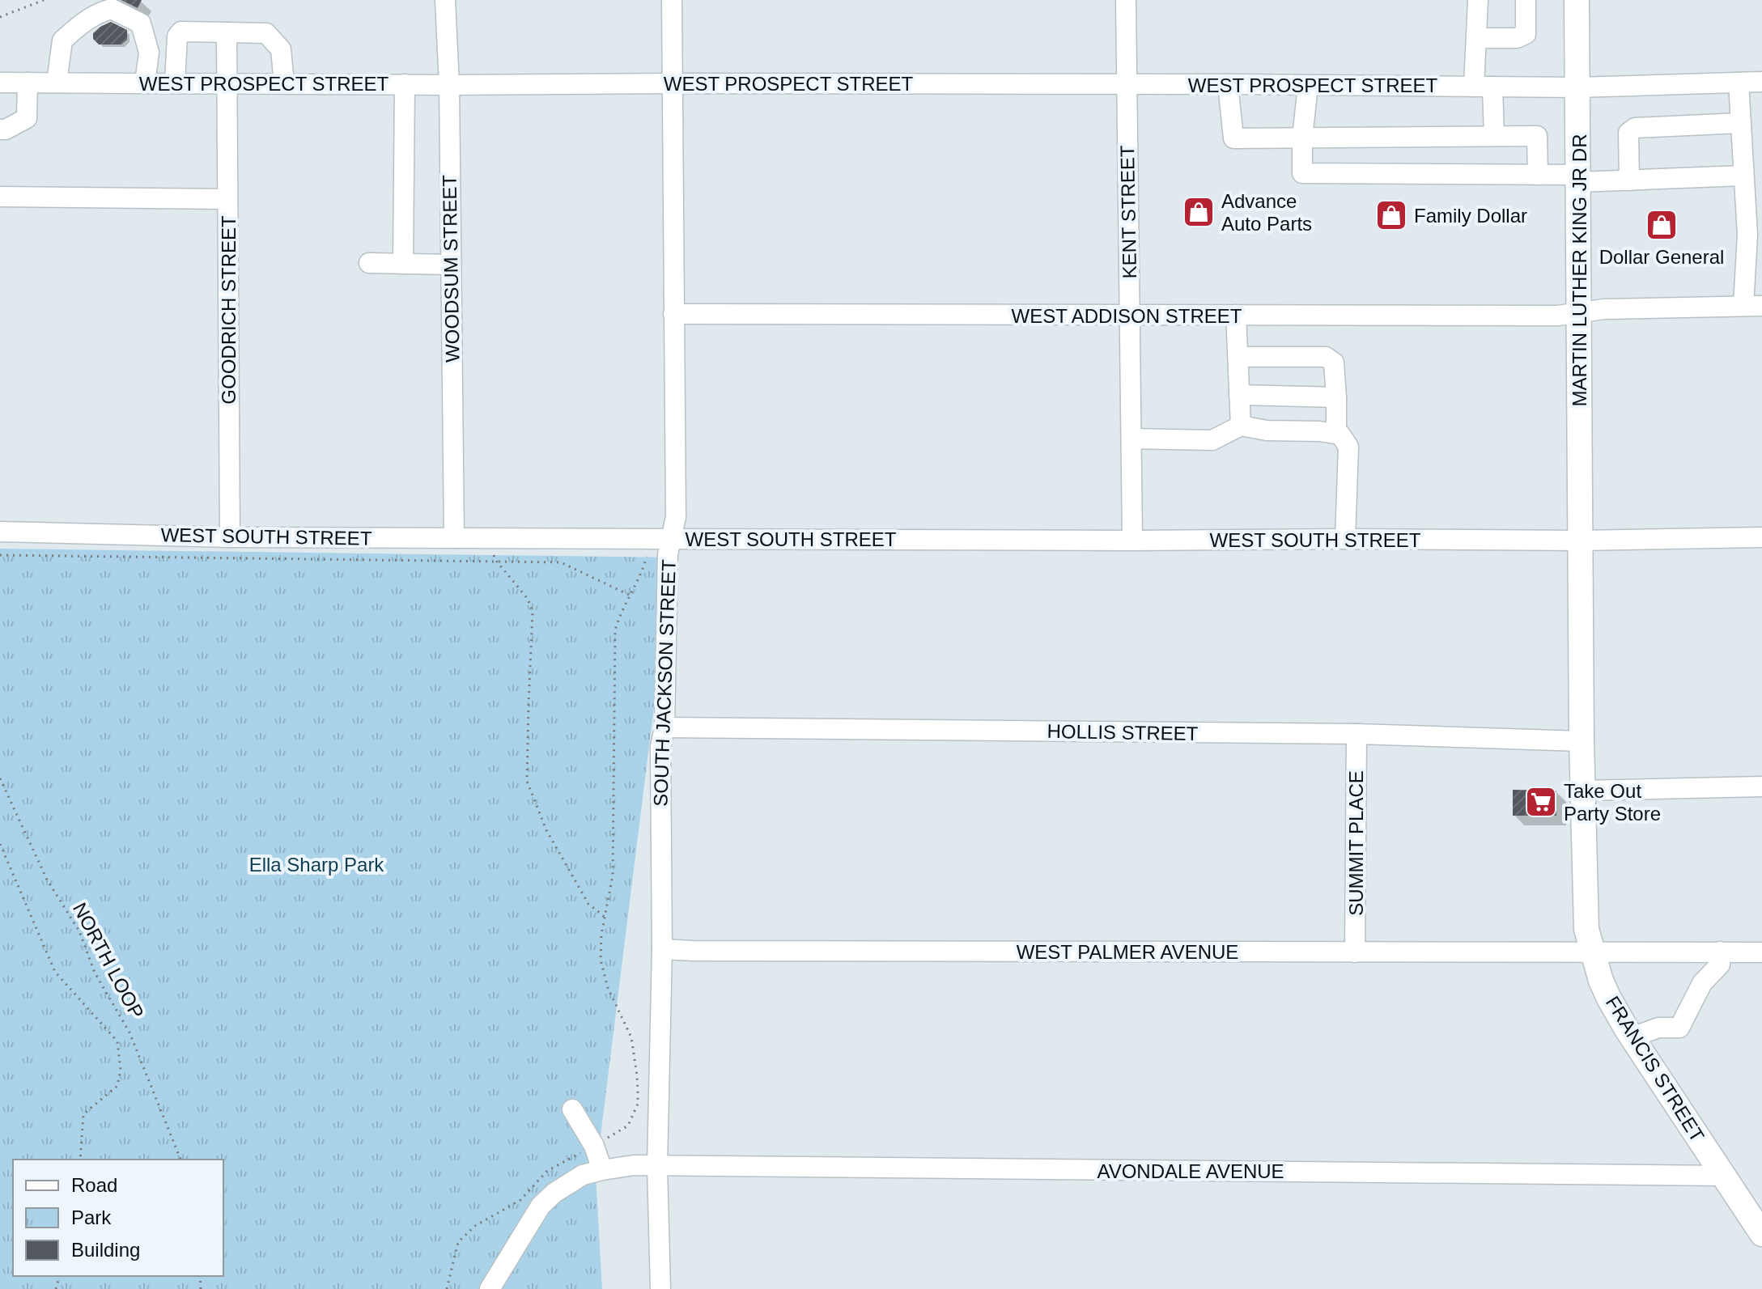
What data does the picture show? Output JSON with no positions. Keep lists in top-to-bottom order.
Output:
{
  "streets": {
    "main road": ["MARTIN LUTHER KING JR DR", "FRANCIS STREET"],
    "street": [
      "WEST PROSPECT STREET",
      "KENT STREET",
      "WOODSUM STREET",
      "GOODRICH STREET",
      "WEST ADDISON STREET",
      "WEST SOUTH STREET",
      "SOUTH JACKSON STREET",
      "HOLLIS STREET",
      "SUMMIT PLACE",
      "WEST PALMER AVENUE",
      "AVONDALE AVENUE"
    ],
    "path": ["NORTH LOOP"]
  },
  "crossings": [
    ["WEST PROSPECT STREET", "KENT STREET"],
    ["WEST PROSPECT STREET", "WOODSUM STREET"],
    ["WEST PROSPECT STREET", "MARTIN LUTHER KING JR DR"],
    ["WEST PROSPECT STREET", "GOODRICH STREET"],
    ["WEST PROSPECT STREET", "SOUTH JACKSON STREET"],
    ["KENT STREET", "WEST ADDISON STREET"],
    ["KENT STREET", "WEST SOUTH STREET"],
    ["WOODSUM STREET", "WEST SOUTH STREET"],
    ["MARTIN LUTHER KING JR DR", "WEST ADDISON STREET"],
    ["MARTIN LUTHER KING JR DR", "WEST SOUTH STREET"],
    ["MARTIN LUTHER KING JR DR", "FRANCIS STREET"],
    ["GOODRICH STREET", "WEST SOUTH STREET"],
    ["WEST ADDISON STREET", "SOUTH JACKSON STREET"],
    ["WEST SOUTH STREET", "SOUTH JACKSON STREET"],
    ["WEST SOUTH STREET", "FRANCIS STREET"],
    ["SOUTH JACKSON STREET", "HOLLIS STREET"],
    ["SOUTH JACKSON STREET", "WEST PALMER AVENUE"],
    ["SOUTH JACKSON STREET", "AVONDALE AVENUE"],
    ["HOLLIS STREET", "SUMMIT PLACE"],
    ["HOLLIS STREET", "FRANCIS STREET"],
    ["SUMMIT PLACE", "WEST PALMER AVENUE"],
    ["WEST PALMER AVENUE", "FRANCIS STREET"],
    ["FRANCIS STREET", "AVONDALE AVENUE"]
  ],
  "parks": ["Ella Sharp Park"],
  "places": {
    "shop": ["Advance Auto Parts", "Family Dollar", "Dollar General"],
    "supermarket": ["Take Out Party Store"]
  },
  "legend": ["Road", "Park", "Building"]
}
